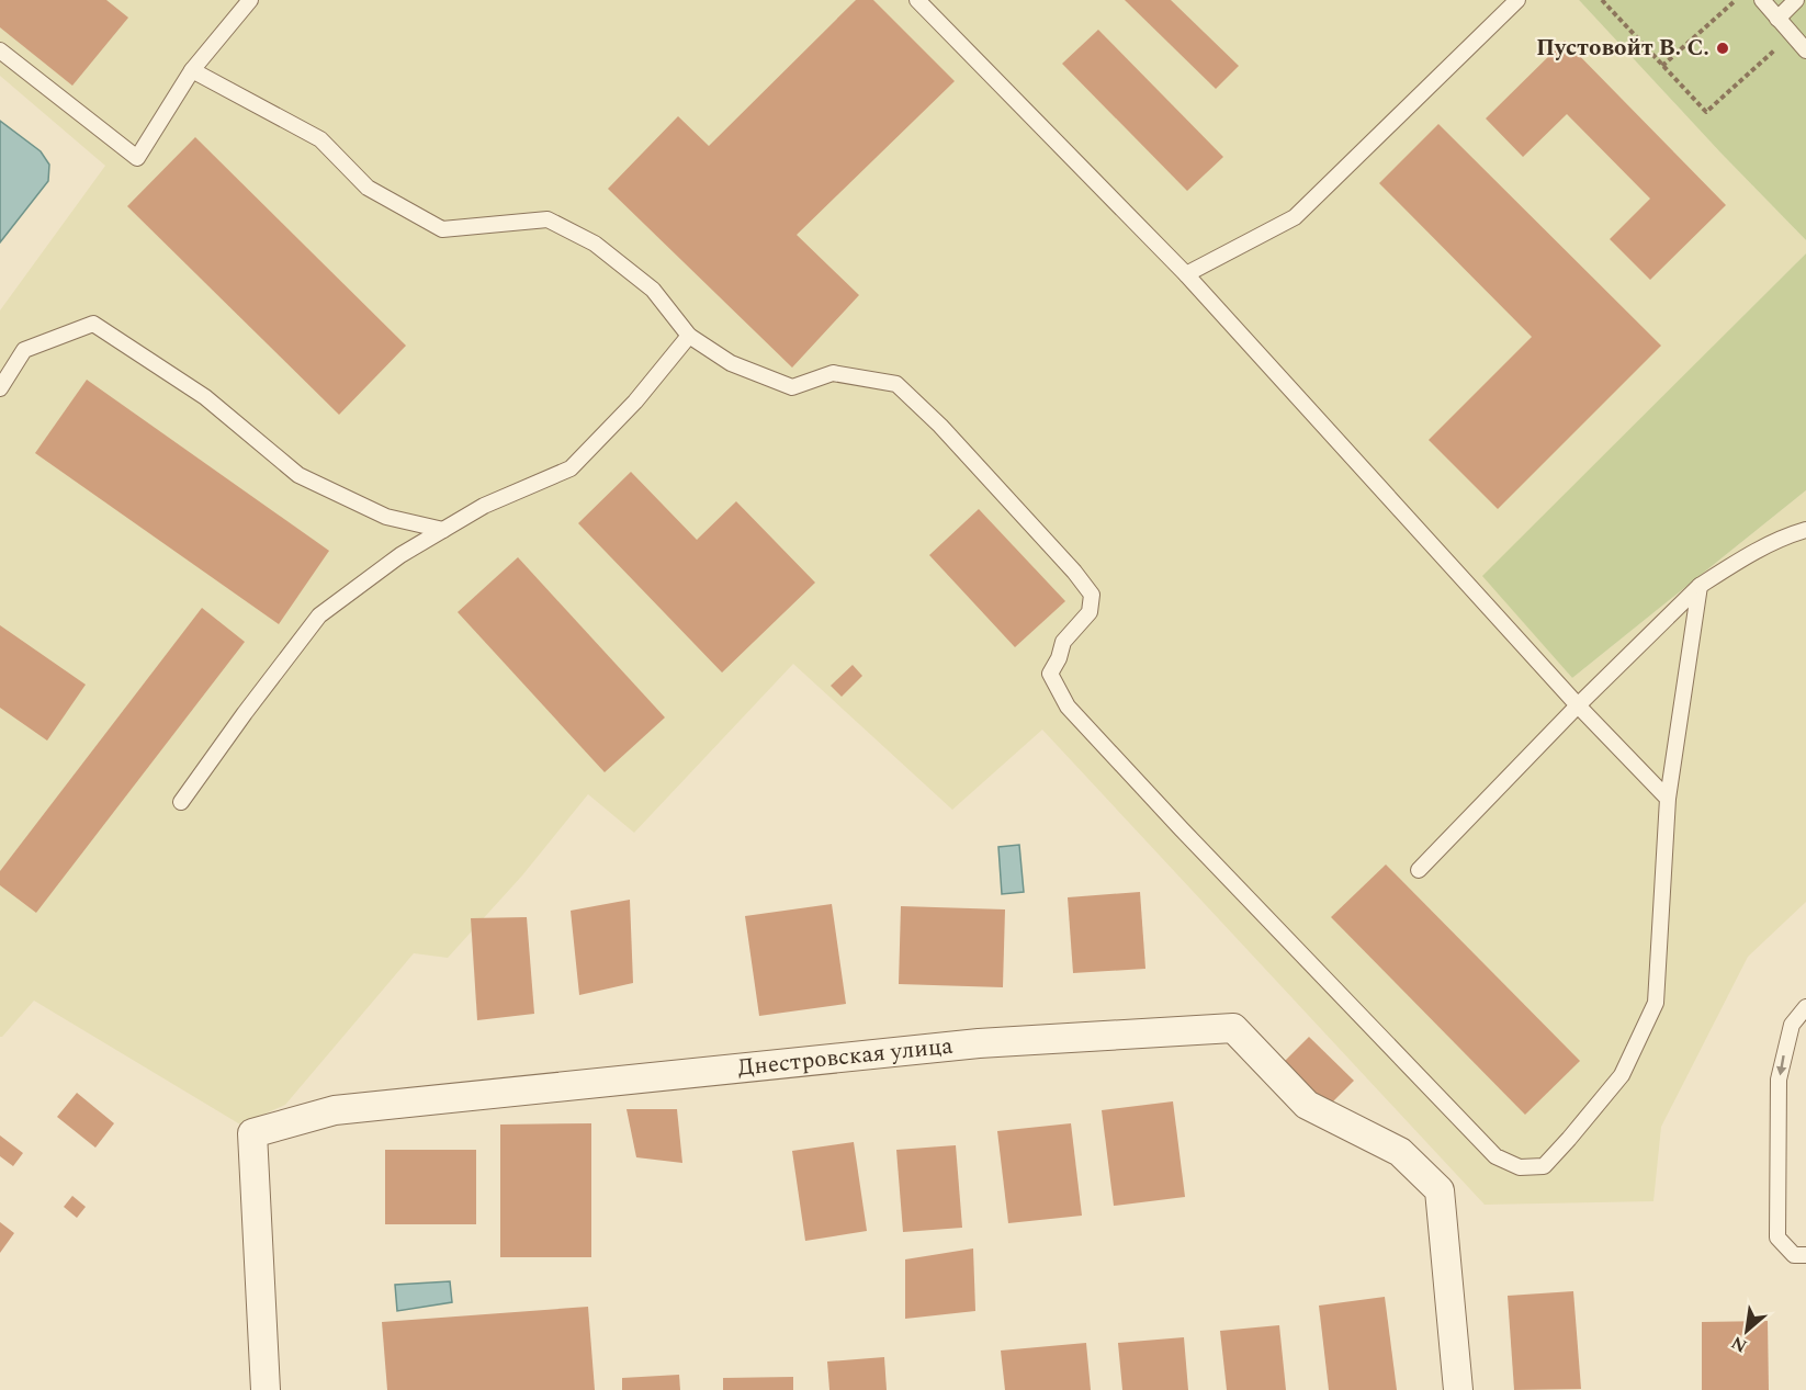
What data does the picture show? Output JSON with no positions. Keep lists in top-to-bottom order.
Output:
{
  "streets": {
    "street": ["Днестровская улица"]
  },
  "places": ["Пустовойт В. С."],
  "north": "bottom left"
}
